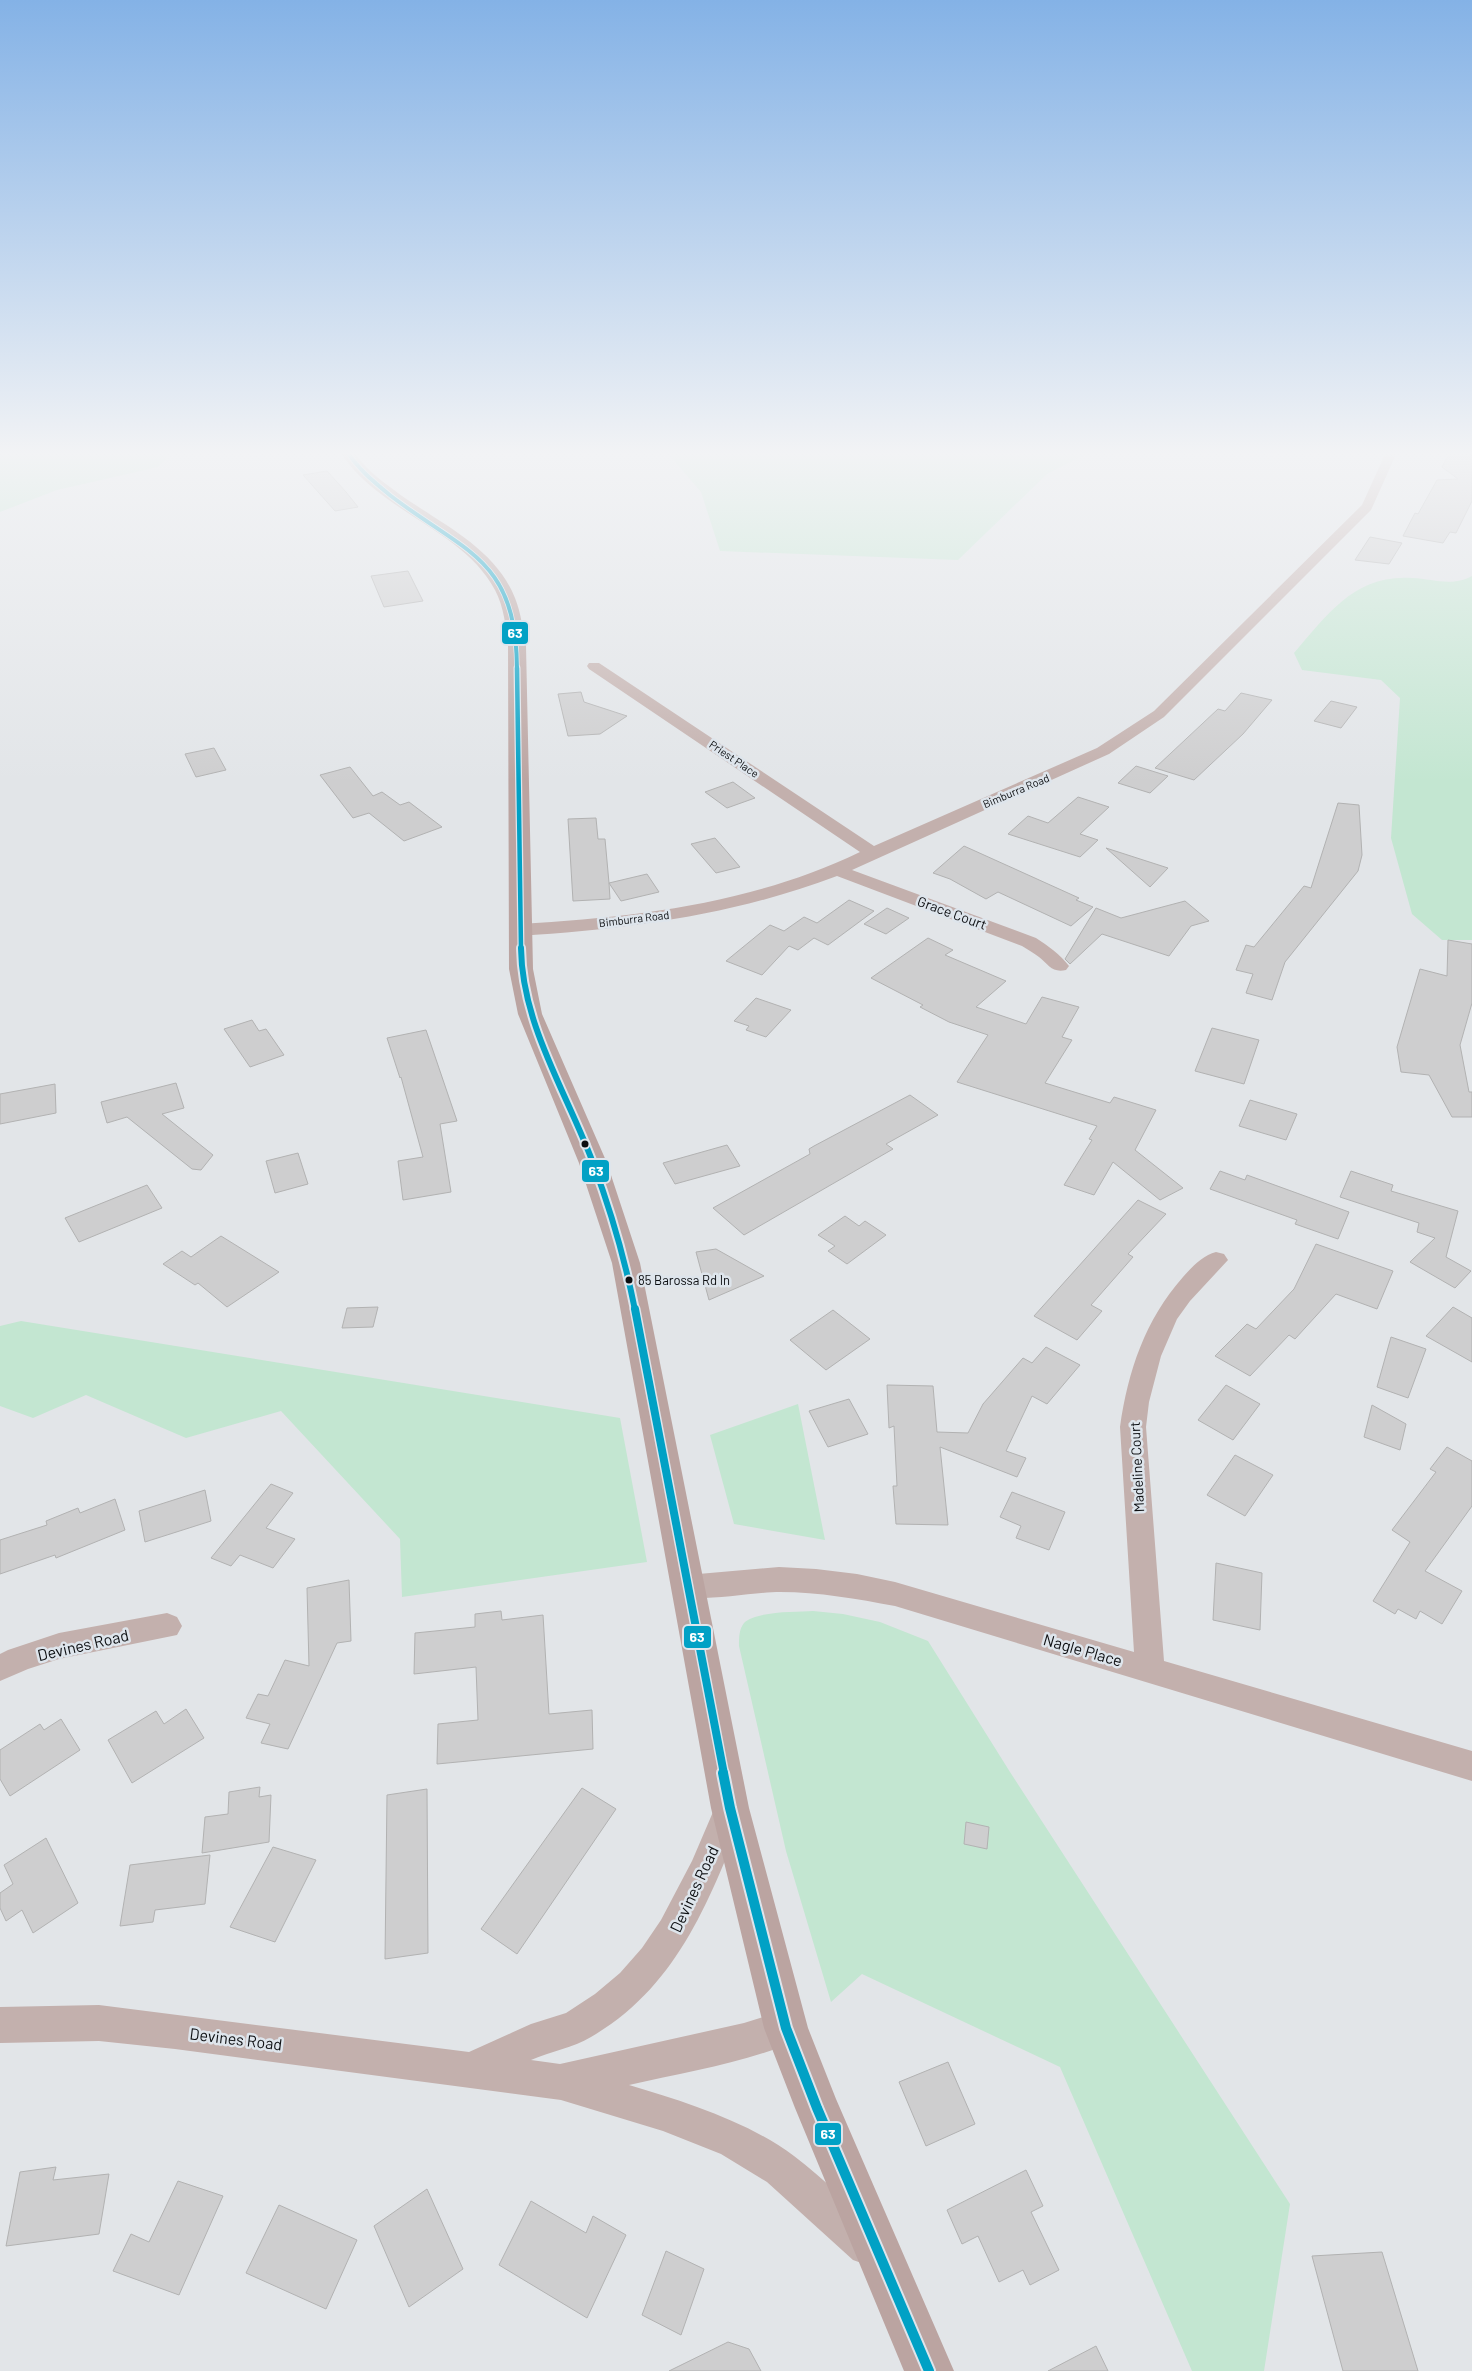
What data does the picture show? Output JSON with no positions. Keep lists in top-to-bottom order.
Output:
{
  "streets": {
    "street": [
      "Priest Place",
      "Bimburra Road",
      "Grace Court",
      "Madeline Court",
      "Devines Road",
      "Nagle Place"
    ]
  },
  "crossings": [
    ["Priest Place", "Bimburra Road"],
    ["Bimburra Road", "Grace Court"],
    ["Madeline Court", "Nagle Place"]
  ],
  "places": ["85 Barossa Rd In"],
  "lines": ["transit line 63"]
}
